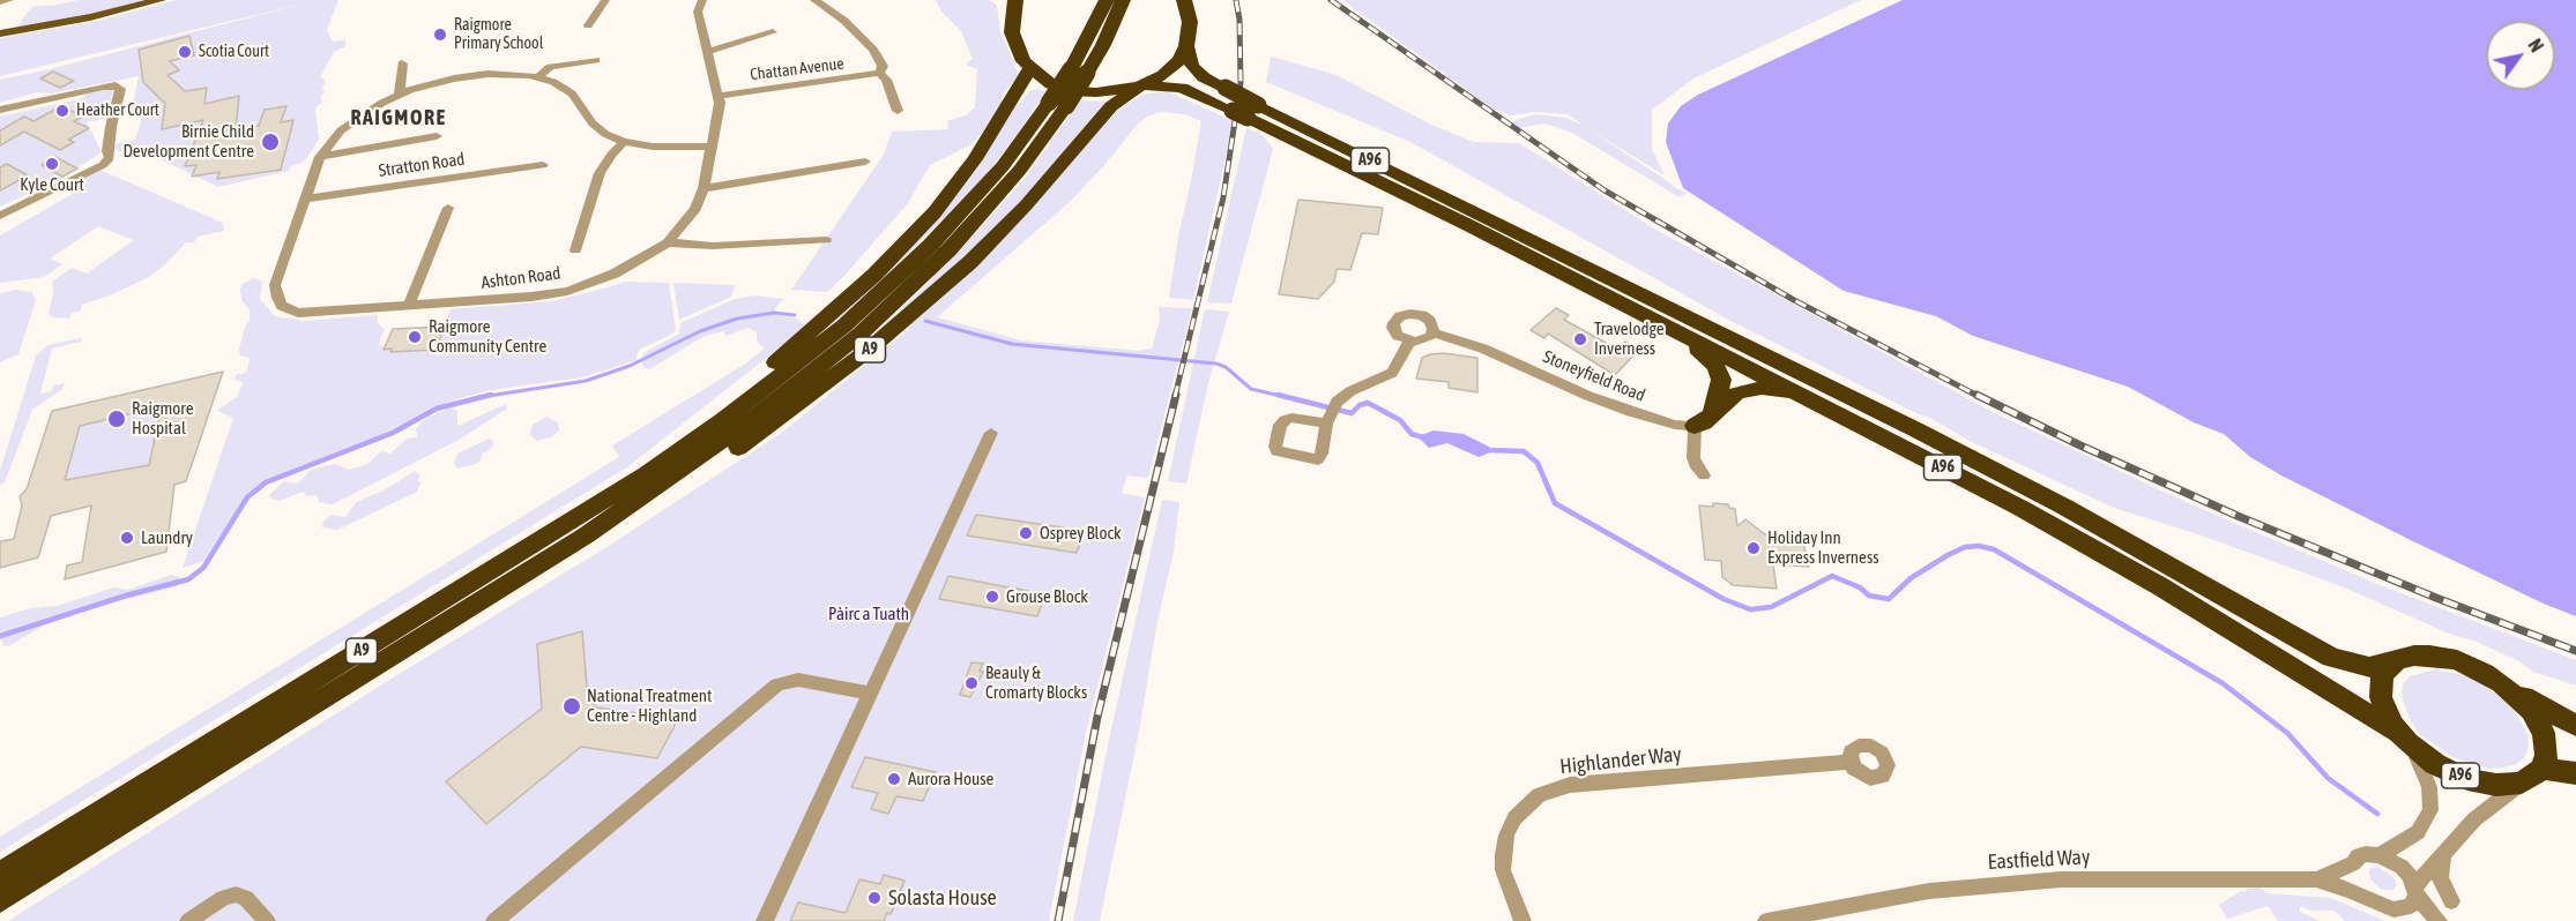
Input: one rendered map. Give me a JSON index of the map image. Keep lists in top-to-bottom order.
{
  "streets": {
    "highway": ["A96", "A9"],
    "street": [
      "Chattan Avenue",
      "Stratton Road",
      "Ashton Road",
      "Stoneyfield Road",
      "Highlander Way",
      "Eastfield Way"
    ]
  },
  "crossings": [
    ["Chattan Avenue", "Ashton Road"],
    ["A96", "A9"],
    ["Stratton Road", "Ashton Road"]
  ],
  "districts": ["RAIGMORE"],
  "parks": ["Pàirc a Tuath"],
  "places": [
    "Raigmore Primary School",
    "Scotia Court",
    "Heather Court",
    "Birnie Child Development Centre",
    "Kyle Court",
    "Raigmore Community Centre",
    "Travelodge Inverness",
    "Raigmore Hospital",
    "Osprey Block",
    "Laundry",
    "Holiday Inn Express Inverness",
    "Grouse Block",
    "Beauly & Cromarty Blocks",
    "National Treatment Centre - Highland",
    "Aurora House",
    "Solasta House"
  ],
  "north": "top right"
}
